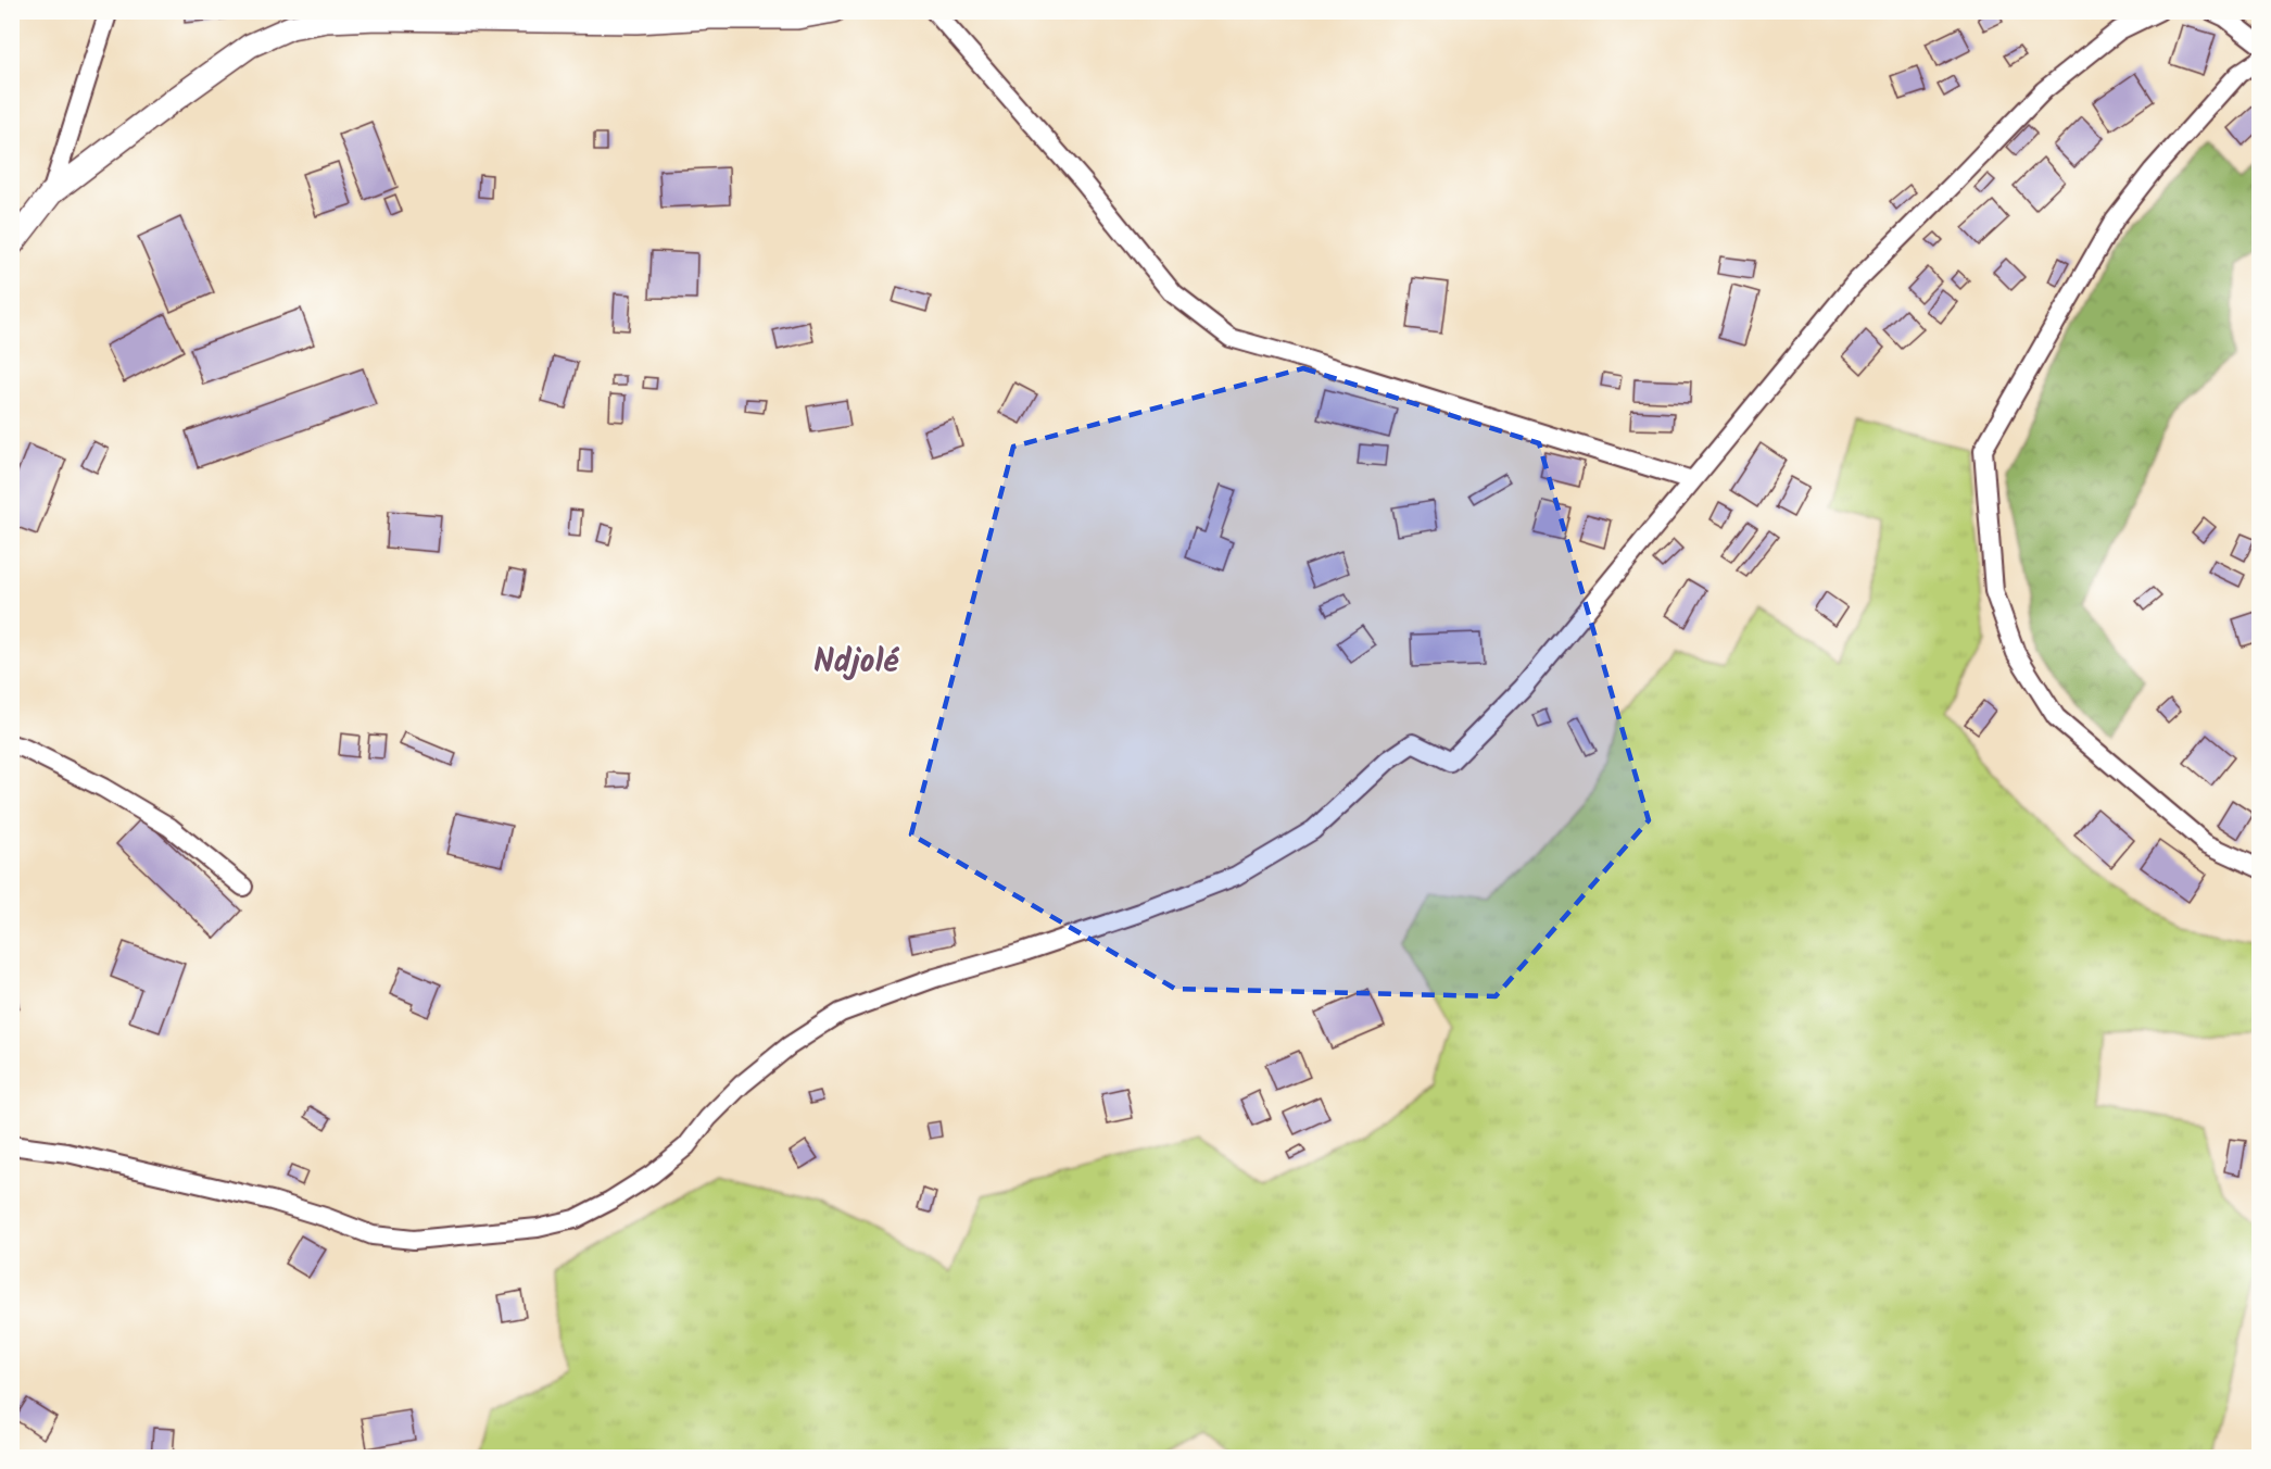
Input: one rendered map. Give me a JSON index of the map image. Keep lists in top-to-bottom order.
{
  "districts": ["Ndjolé"]
}
